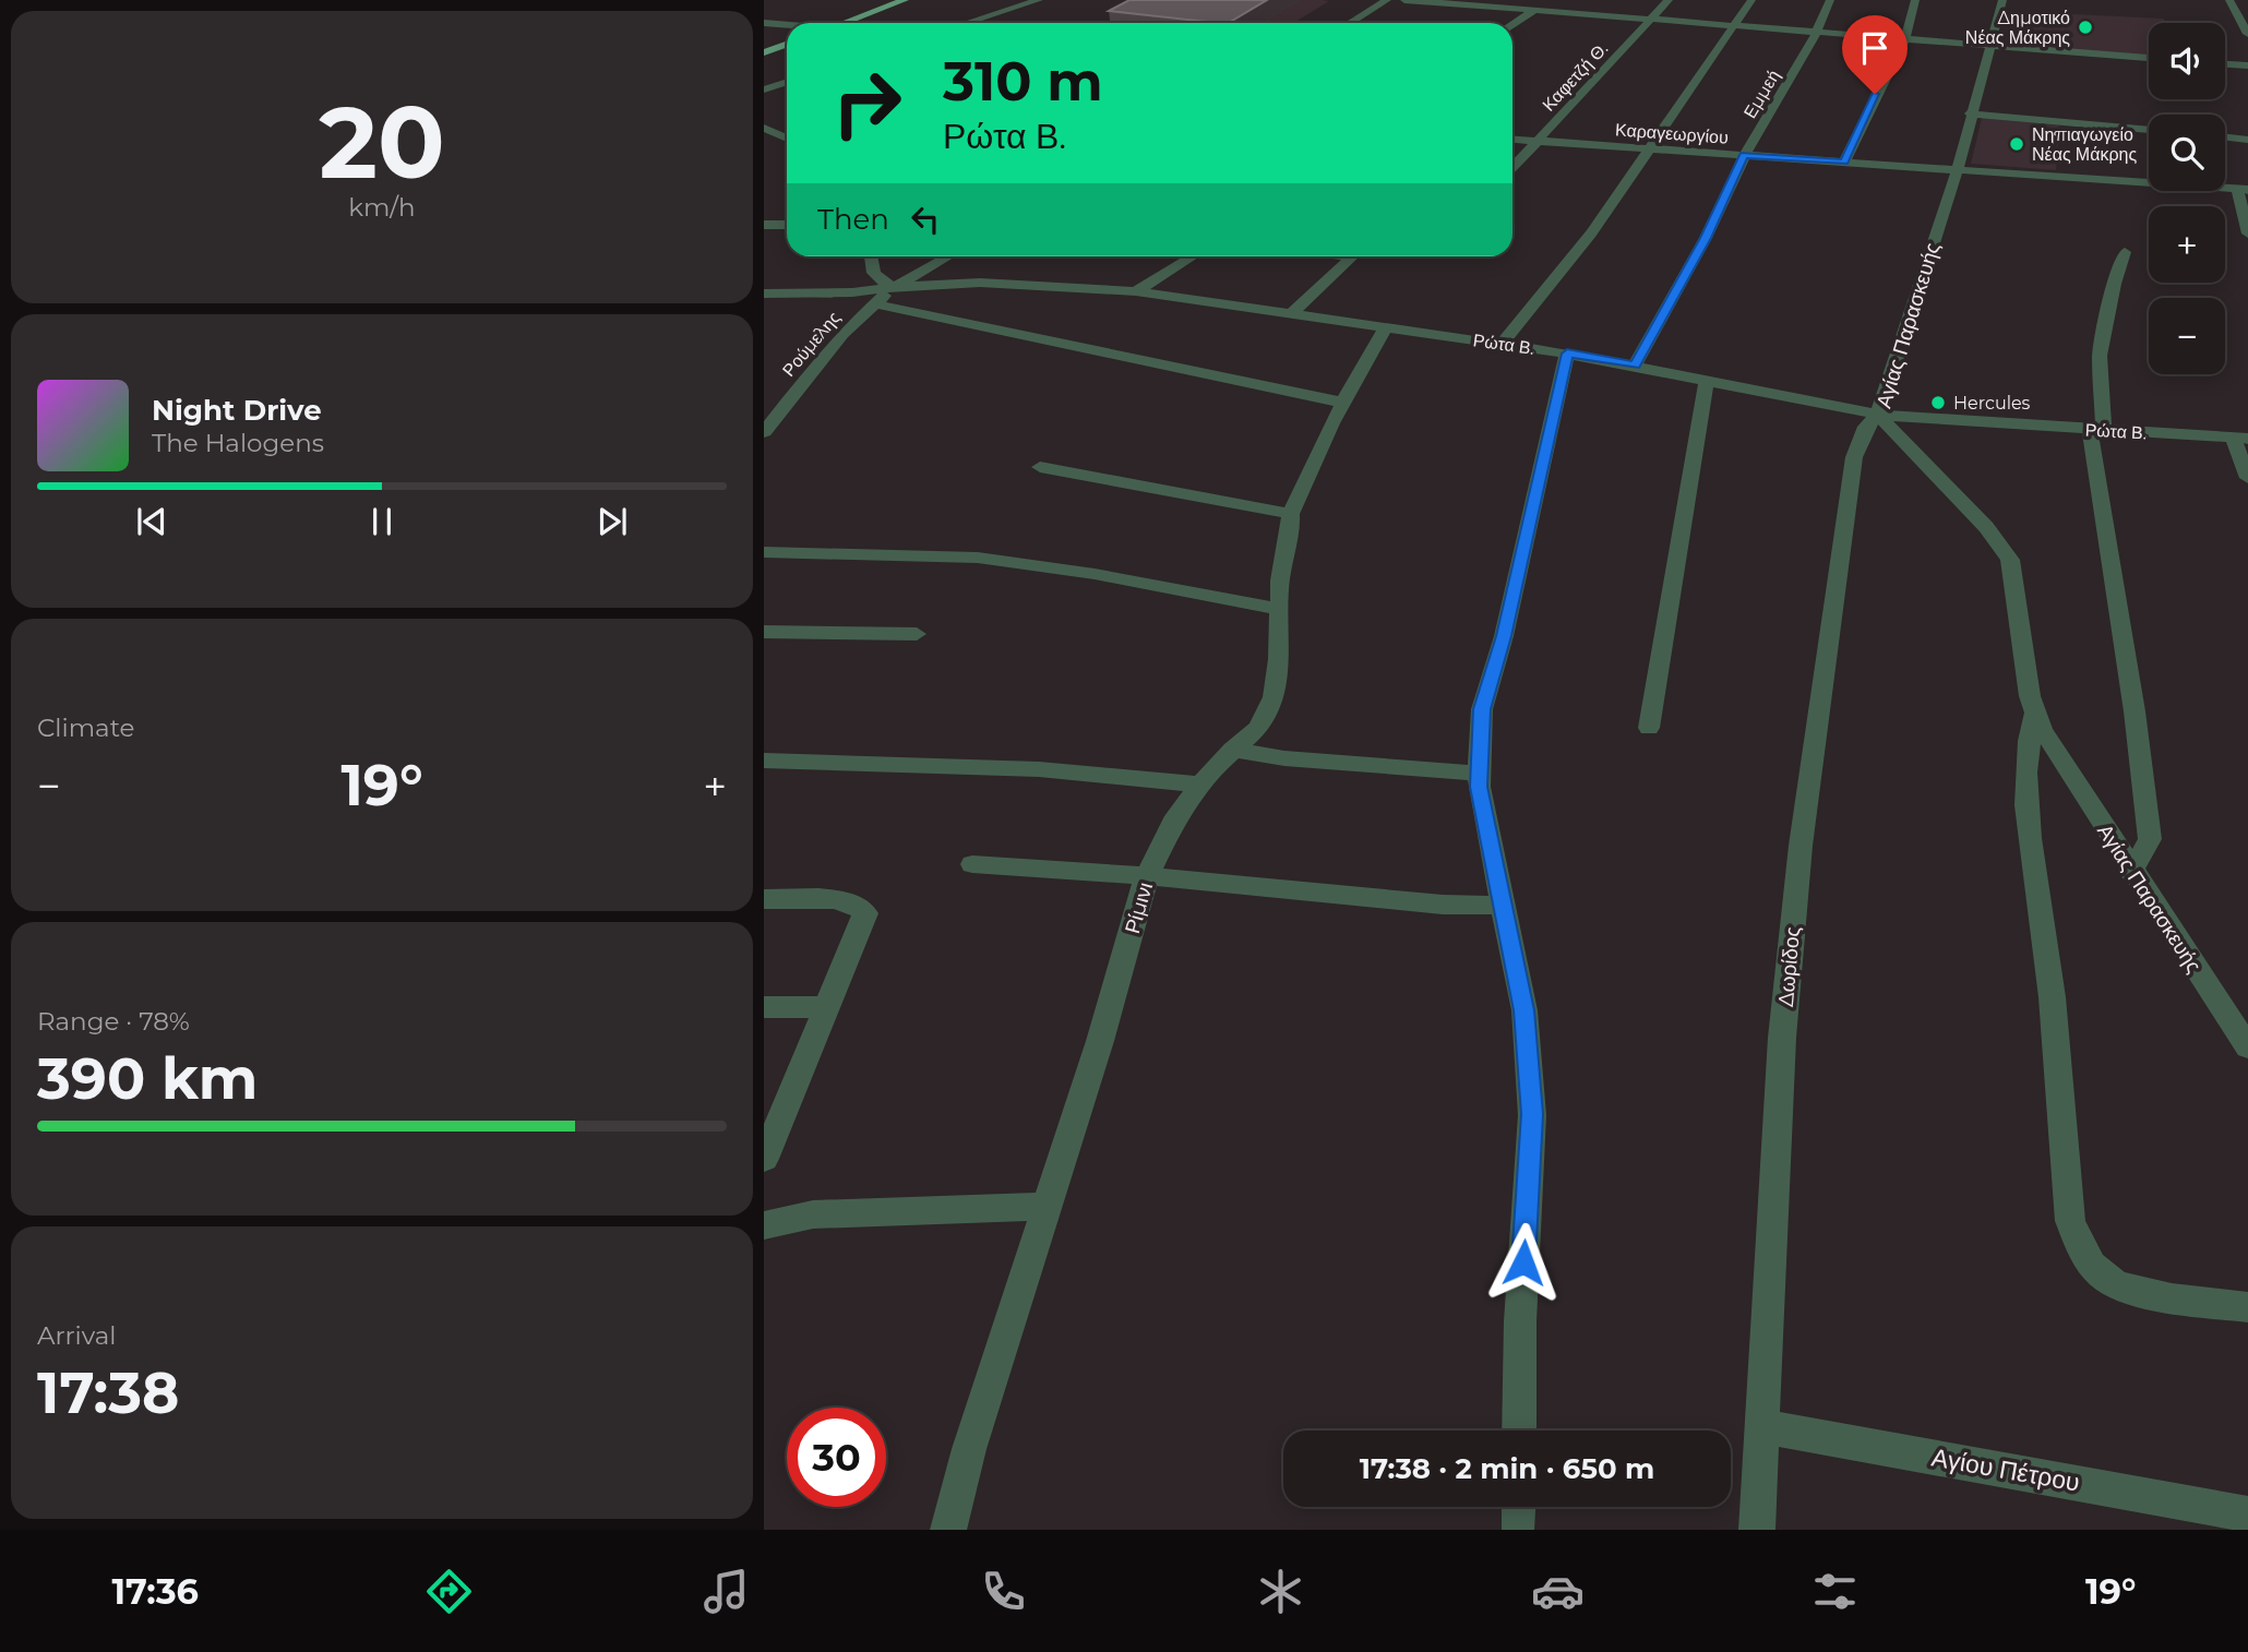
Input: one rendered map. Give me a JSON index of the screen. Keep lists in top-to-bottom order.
{
  "streets": {
    "street": [
      "Καφετζή Θ.",
      "Εμμεή",
      "Καραγεωργίου",
      "Αγίας Παρασκευής",
      "Ρούμελης",
      "Ρώτα Β.",
      "Ρίμινι",
      "Δωρίδος",
      "Αγίου Πέτρου"
    ]
  },
  "crossings": [
    ["Καφετζή Θ.", "Καραγεωργίου"],
    ["Εμμεή", "Καραγεωργίου"],
    ["Εμμεή", "Ρώτα Β."],
    ["Καραγεωργίου", "Αγίας Παρασκευής"],
    ["Αγίας Παρασκευής", "Ρώτα Β."],
    ["Αγίας Παρασκευής", "Δωρίδος"],
    ["Ρούμελης", "Ρώτα Β."],
    ["Ρώτα Β.", "Ρίμινι"],
    ["Ρώτα Β.", "Δωρίδος"],
    ["Δωρίδος", "Αγίου Πέτρου"]
  ],
  "places": ["Δημοτικό Νέας Μάκρης", "Νηπιαγωγείο Νέας Μάκρης", "Hercules"],
  "page": {
    "tile": [
      ["20", "km/h"],
      "Climate",
      ["Range · 78%", "390 km"],
      ["Arrival", "17:38"]
    ],
    "map_buttons": ["+", "−"],
    "turn": ["310 m", "Ρώτα Β."],
    "then": "Then",
    "song": ["Night Drive", "The Halogens"],
    "heat": ["−", "19°", "+"],
    "limit": "30",
    "trip": "17:38 · 2 min · 650 m",
    "tabs": ["17:36", "19°"]
  }
}
